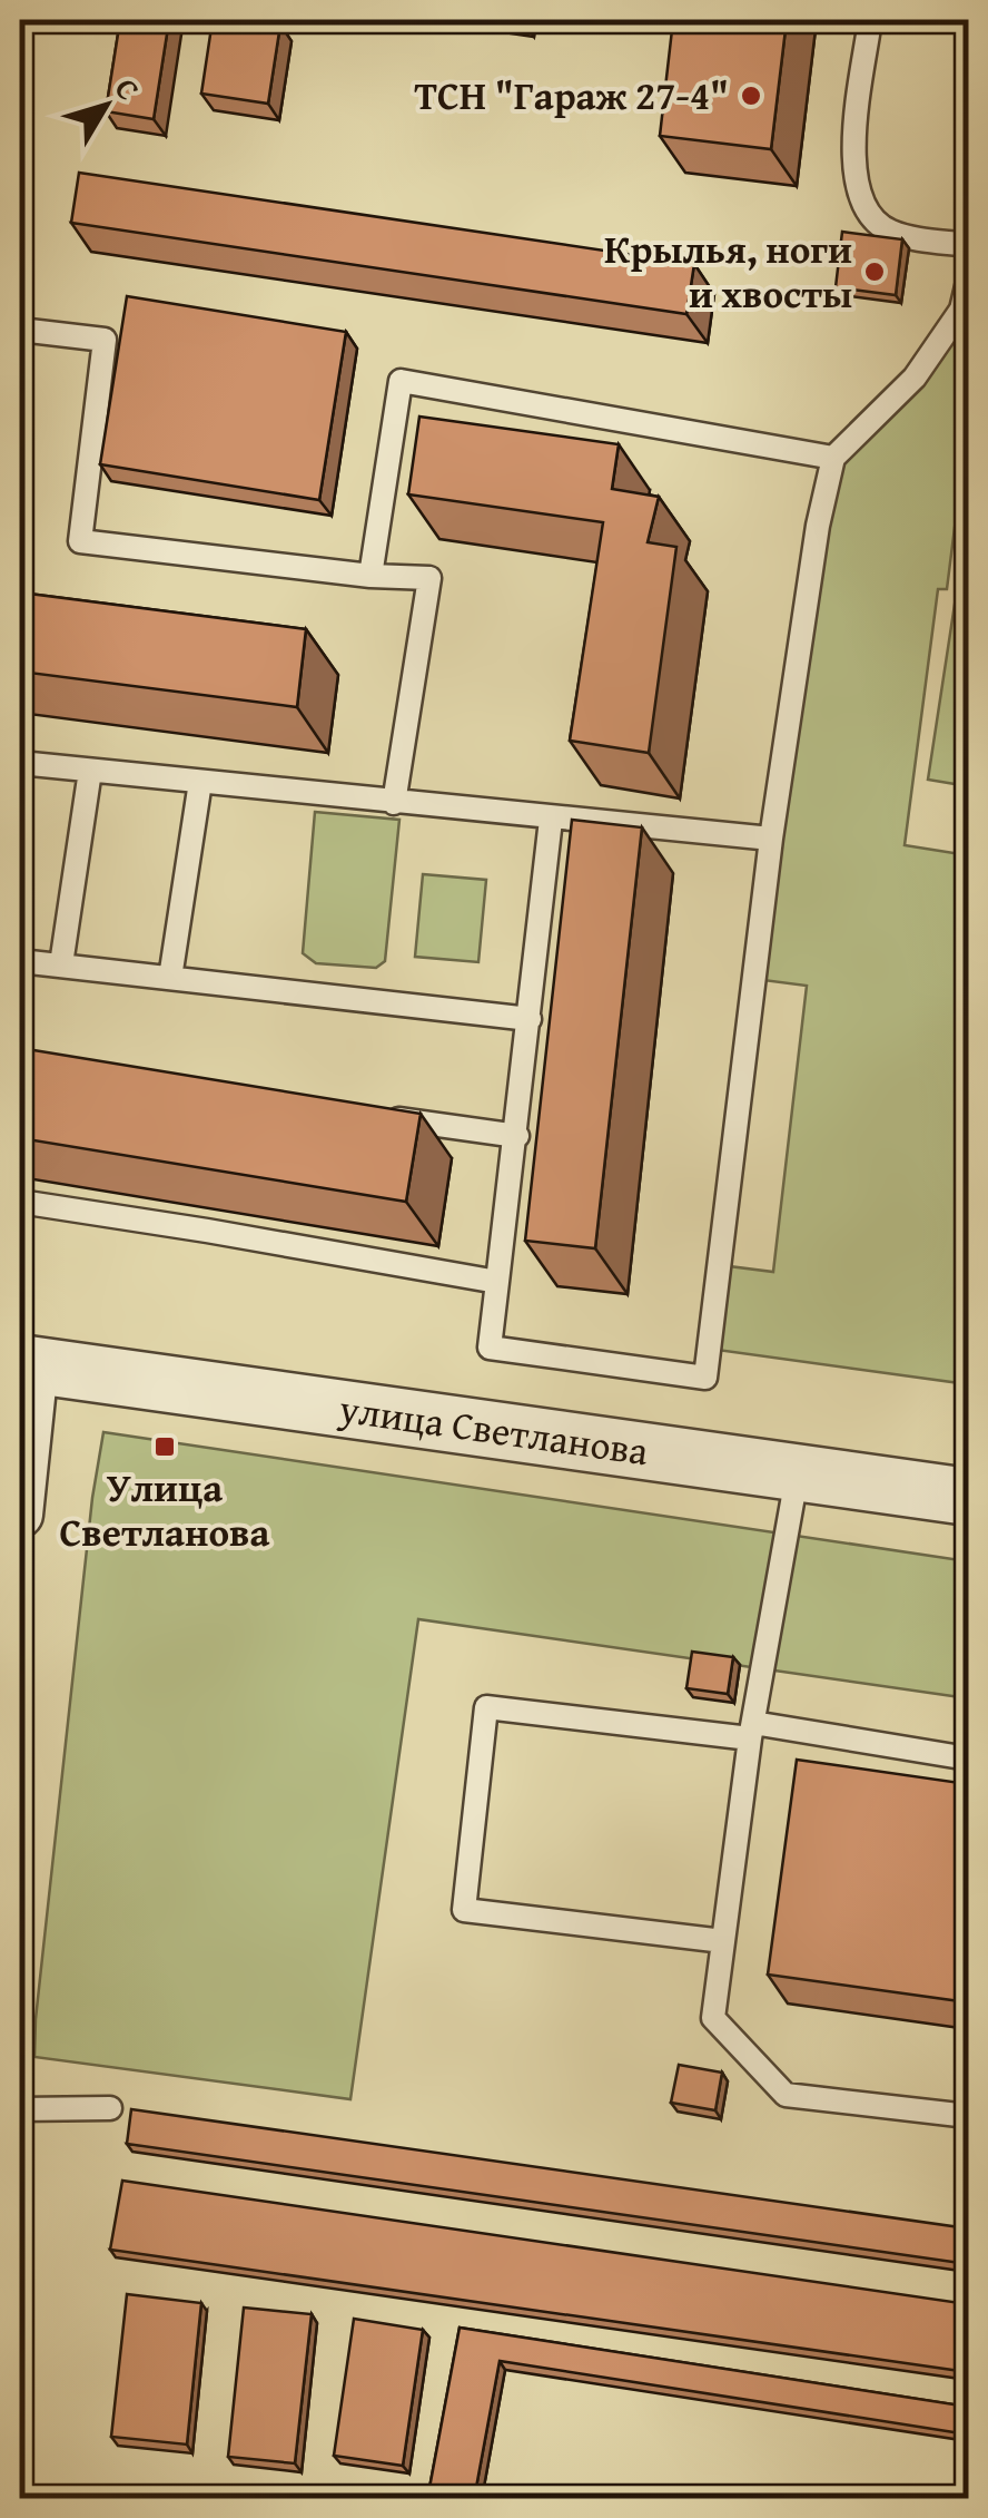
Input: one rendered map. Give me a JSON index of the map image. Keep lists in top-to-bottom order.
{
  "streets": {
    "street": ["улица Светланова"]
  },
  "places": {
    "other": ["ТСН \"Гараж 27-4\"", "Крылья, ноги и хвосты"],
    "transit": ["Улица Светланова"]
  },
  "north": "top right"
}
